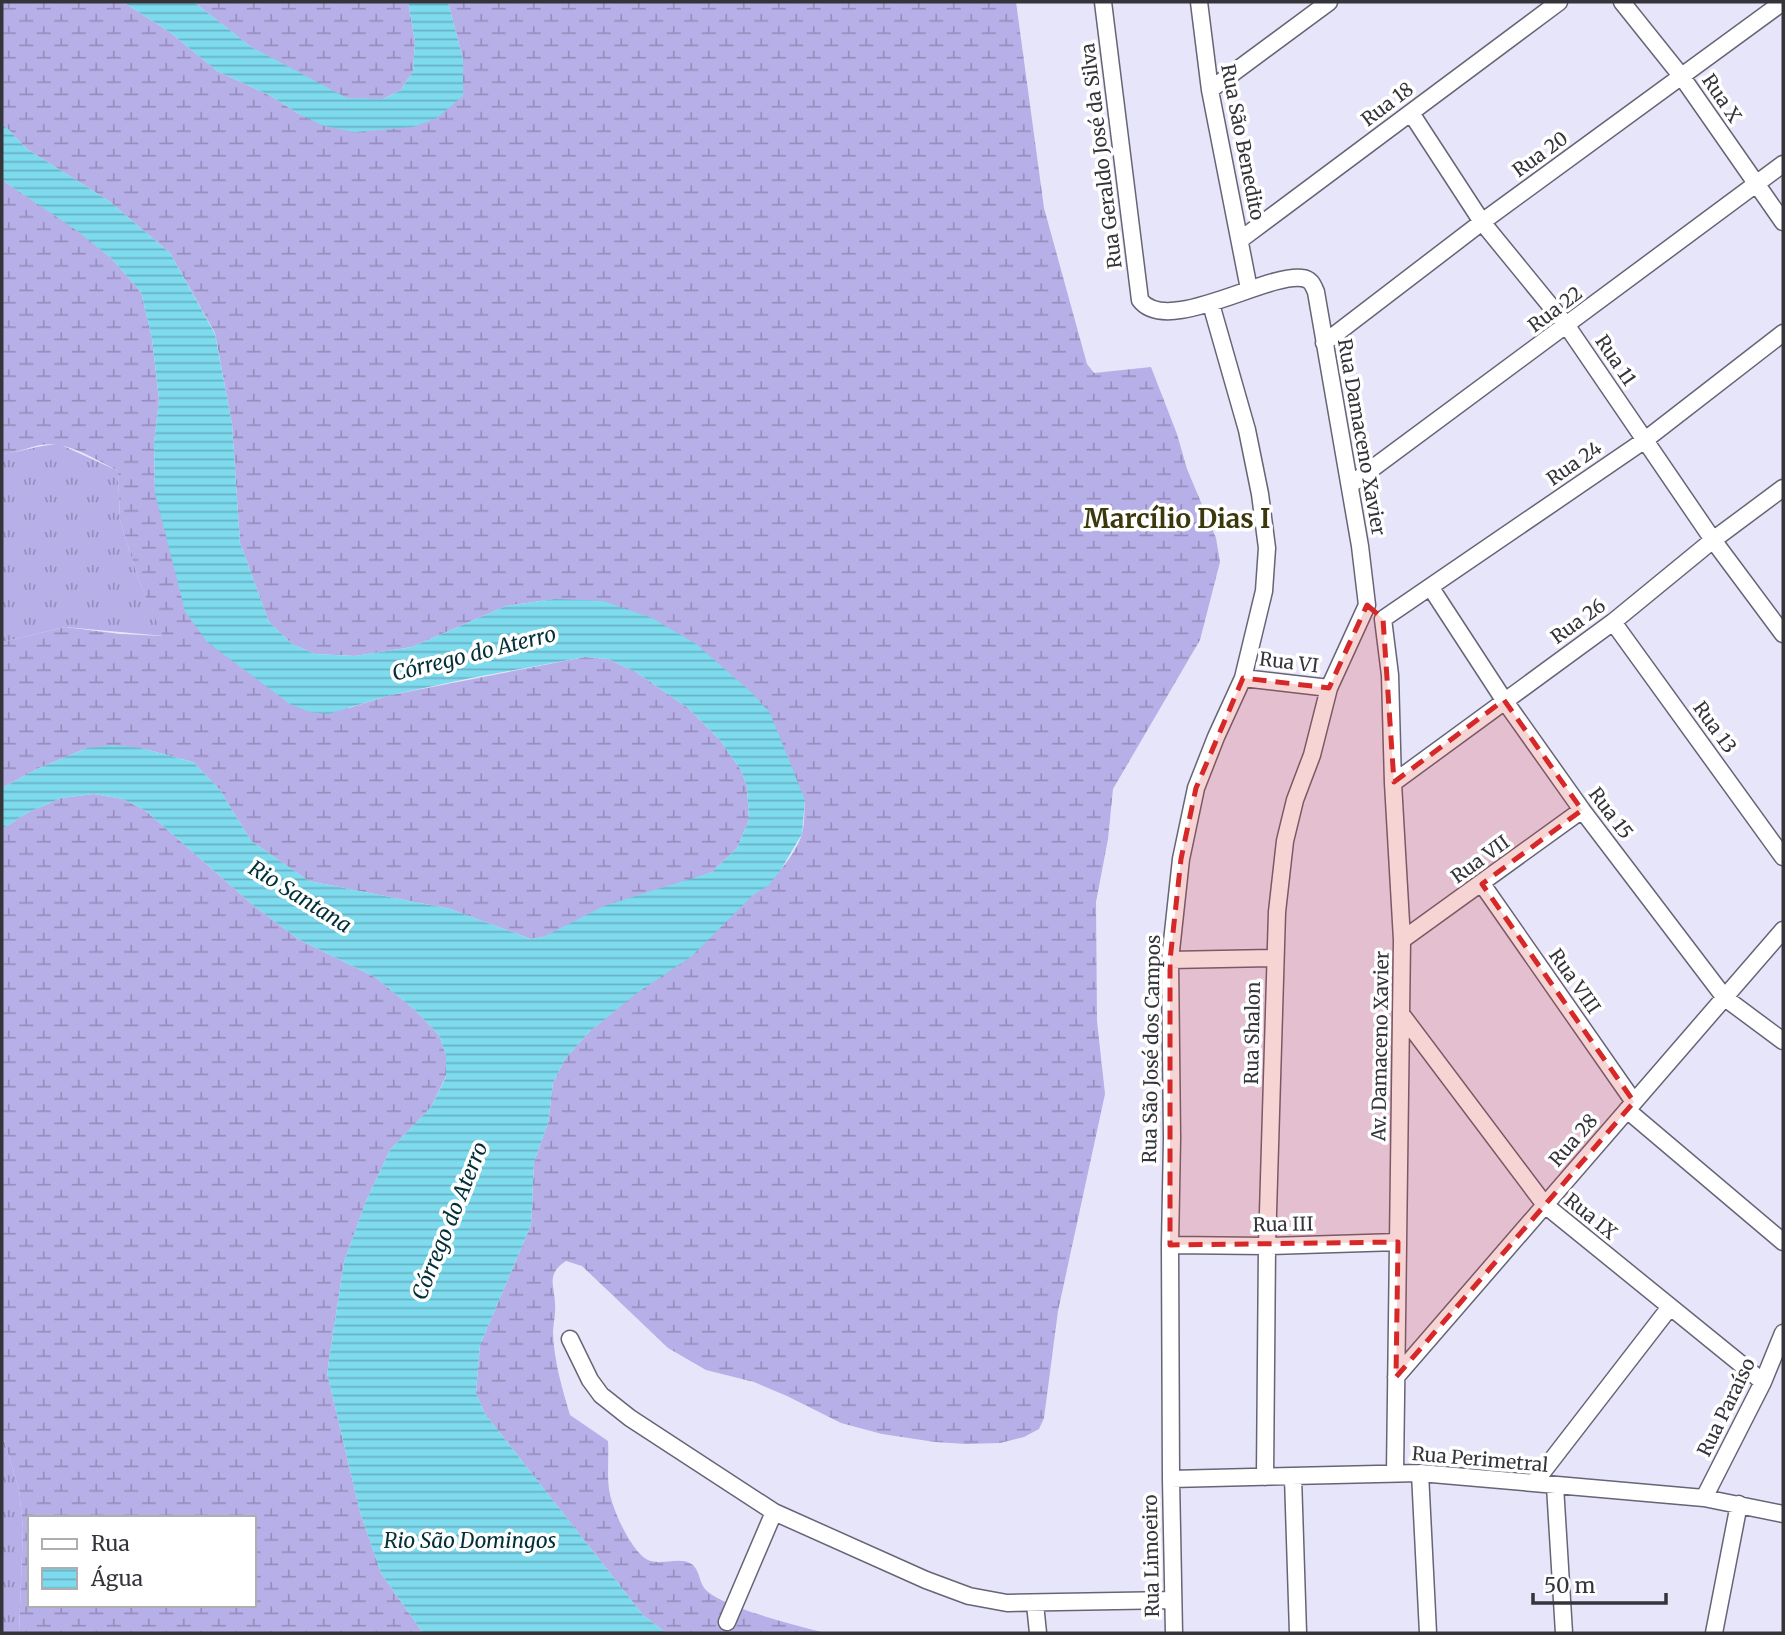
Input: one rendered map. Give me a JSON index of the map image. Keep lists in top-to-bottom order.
{
  "streets": {
    "street": [
      "Rua X",
      "Rua 18",
      "Rua São Benedito",
      "Rua 20",
      "Rua Geraldo José da Silva",
      "Rua 22",
      "Rua 11",
      "Rua Damaceno Xavier",
      "Rua 24",
      "Rua 26",
      "Rua VI",
      "Rua 13",
      "Rua 15",
      "Rua VII",
      "Rua VIII",
      "Rua Shalon",
      "Av. Damaceno Xavier",
      "Rua São José dos Campos",
      "Rua 28",
      "Rua IX",
      "Rua III",
      "Rua Paraíso",
      "Rua Perimetral",
      "Rua Limoeiro"
    ]
  },
  "crossings": [
    ["Rua X", "Rua 20"],
    ["Rua X", "Rua 22"],
    ["Rua 18", "Rua São Benedito"],
    ["Rua 18", "Rua 11"],
    ["Rua São Benedito", "Rua Damaceno Xavier"],
    ["Rua 20", "Rua 11"],
    ["Rua 20", "Rua Damaceno Xavier"],
    ["Rua Geraldo José da Silva", "Rua São José dos Campos"],
    ["Rua 22", "Rua 11"],
    ["Rua 22", "Rua Damaceno Xavier"],
    ["Rua 11", "Rua 24"],
    ["Rua 11", "Rua 26"],
    ["Rua Damaceno Xavier", "Rua Shalon"],
    ["Rua 24", "Rua 15"],
    ["Rua 24", "Av. Damaceno Xavier"],
    ["Rua 26", "Rua 13"],
    ["Rua 26", "Rua 15"],
    ["Rua 26", "Av. Damaceno Xavier"],
    ["Rua VI", "Rua Shalon"],
    ["Rua VI", "Rua São José dos Campos"],
    ["Rua 15", "Rua VII"],
    ["Rua 15", "Rua 28"],
    ["Rua VII", "Rua VIII"],
    ["Rua VII", "Av. Damaceno Xavier"],
    ["Rua VIII", "Rua 28"],
    ["Rua Shalon", "Rua III"],
    ["Rua Shalon", "Rua Perimetral"],
    ["Av. Damaceno Xavier", "Rua 28"],
    ["Av. Damaceno Xavier", "Rua IX"],
    ["Av. Damaceno Xavier", "Rua III"],
    ["Av. Damaceno Xavier", "Rua Perimetral"],
    ["Rua São José dos Campos", "Rua III"],
    ["Rua São José dos Campos", "Rua Perimetral"],
    ["Rua São José dos Campos", "Rua Limoeiro"],
    ["Rua 28", "Rua IX"],
    ["Rua IX", "Rua Paraíso"],
    ["Rua Paraíso", "Rua Perimetral"],
    ["Rua Perimetral", "Rua Limoeiro"]
  ],
  "districts": ["Marcílio Dias I"],
  "water": ["Córrego do Aterro", "Rio Santana", "Rio São Domingos"],
  "legend": ["Rua", "Água"],
  "scale_bar": "50 m"
}
